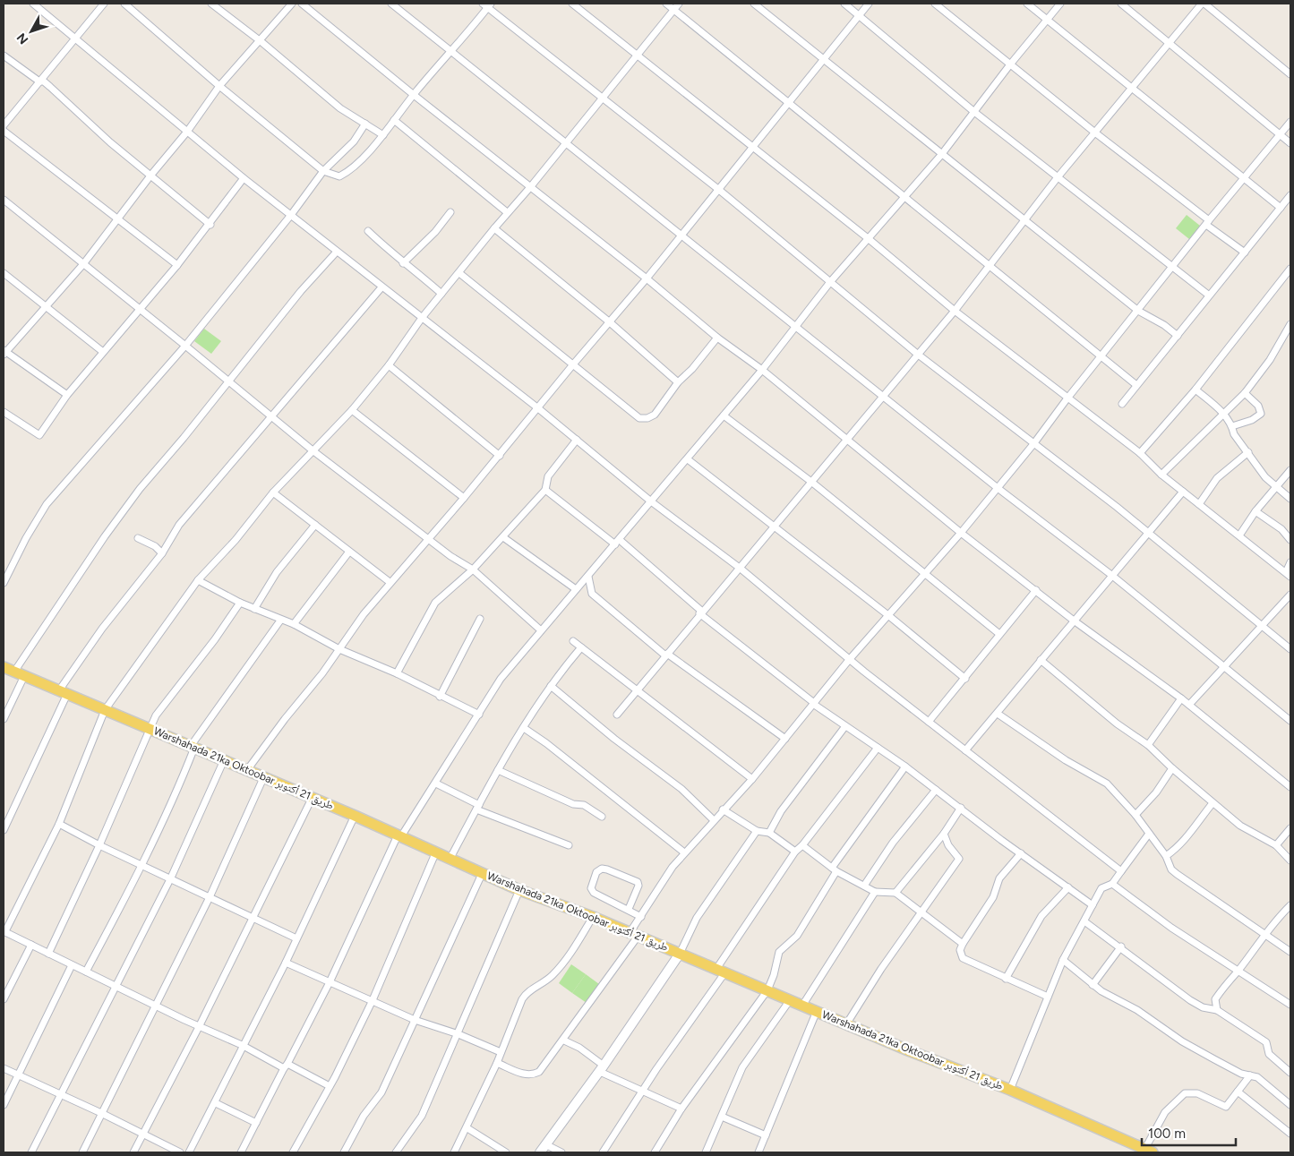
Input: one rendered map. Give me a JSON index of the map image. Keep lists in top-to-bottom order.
{
  "streets": {
    "main road": ["Warshahada 21ka Oktoobar طريق 21 أكتوبر"]
  },
  "scale_bar": "100 m",
  "north": "bottom left"
}
